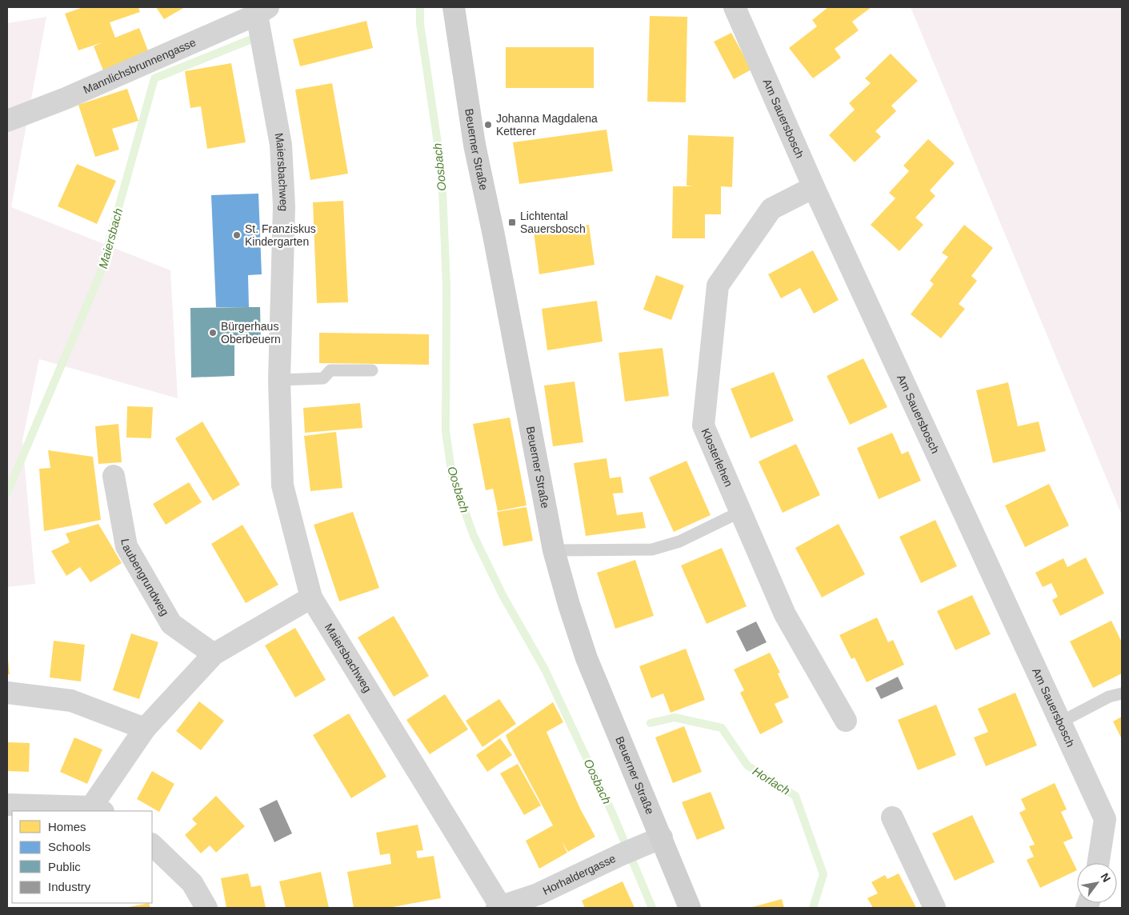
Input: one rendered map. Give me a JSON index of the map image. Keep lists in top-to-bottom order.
{
  "streets": {
    "main road": ["Beuerner Straße"],
    "street": [
      "Mannlichsbrunnengasse",
      "Am Sauersbosch",
      "Maiersbachweg",
      "Klosterlehen",
      "Laubengrundweg",
      "Horhaldergasse"
    ]
  },
  "crossings": [
    ["Mannlichsbrunnengasse", "Maiersbachweg"],
    ["Am Sauersbosch", "Klosterlehen"],
    ["Beuerner Straße", "Horhaldergasse"],
    ["Maiersbachweg", "Horhaldergasse"]
  ],
  "water": ["Oosbach", "Maiersbach", "Horlach"],
  "places": {
    "other": ["Johanna Magdalena Ketterer", "St. Franziskus Kindergarten", "Bürgerhaus Oberbeuern"],
    "transit": ["Lichtental Sauersbosch"]
  },
  "legend": [
    "Homes",
    "Schools",
    "Public",
    "Industry"
  ],
  "north": "top right"
}
